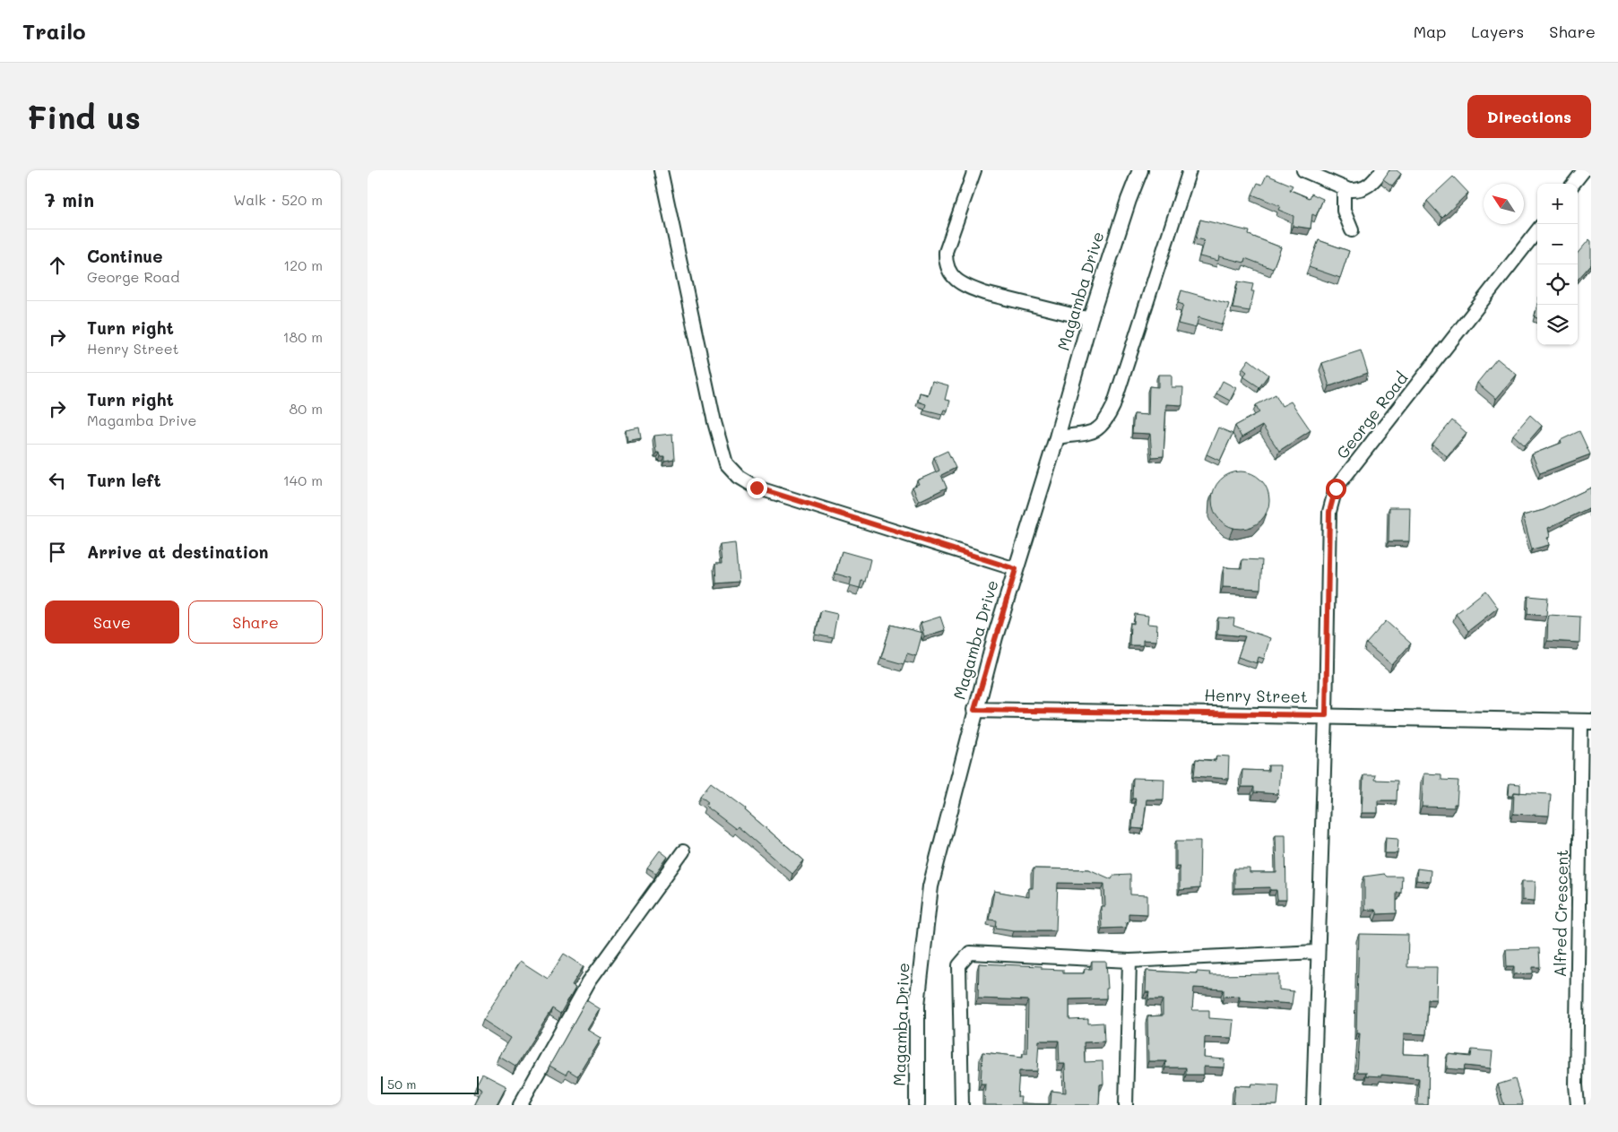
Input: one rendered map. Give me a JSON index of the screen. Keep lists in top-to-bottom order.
{
  "streets": {
    "street": [
      "Magamba Drive",
      "George Road",
      "Henry Street",
      "Alfred Crescent"
    ]
  },
  "crossings": [
    ["Magamba Drive", "Henry Street"],
    ["George Road", "Henry Street"],
    ["Henry Street", "Alfred Crescent"]
  ],
  "scale_bar": "50 m",
  "north": "top left",
  "page": {
    "header": "Trailo",
    "nav": ["Map", "Layers", "Share"],
    "buttons": [
      "Directions",
      ["Save", "Share"]
    ],
    "title": "Find us",
    "heading": ["7 min", "Walk · 520 m"],
    "map_buttons": ["+", "−"],
    "list": [
      ["Continue", "George Road", "120 m"],
      ["Turn right", "Henry Street", "180 m"],
      ["Turn right", "Magamba Drive", "80 m"],
      ["Turn left", "140 m"],
      "Arrive at destination"
    ],
    "scale": "50 m"
  }
}
